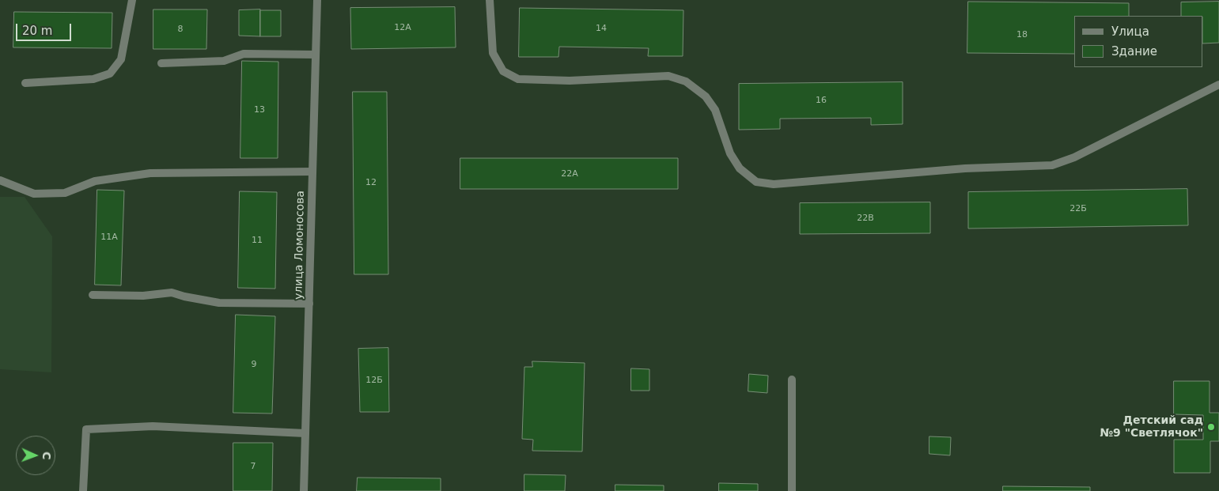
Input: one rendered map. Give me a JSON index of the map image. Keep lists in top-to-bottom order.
{
  "streets": {
    "street": ["улица Ломоносова"]
  },
  "places": ["Детский сад №9 \"Светлячок\""],
  "house_numbers": [
    "12А",
    "14",
    "8",
    "18",
    "16",
    "13",
    "22А",
    "12",
    "22Б",
    "22В",
    "11А",
    "11",
    "9",
    "12Б",
    "7"
  ],
  "legend": ["Улица", "Здание"],
  "scale_bar": "20 m",
  "north": "right"
}
